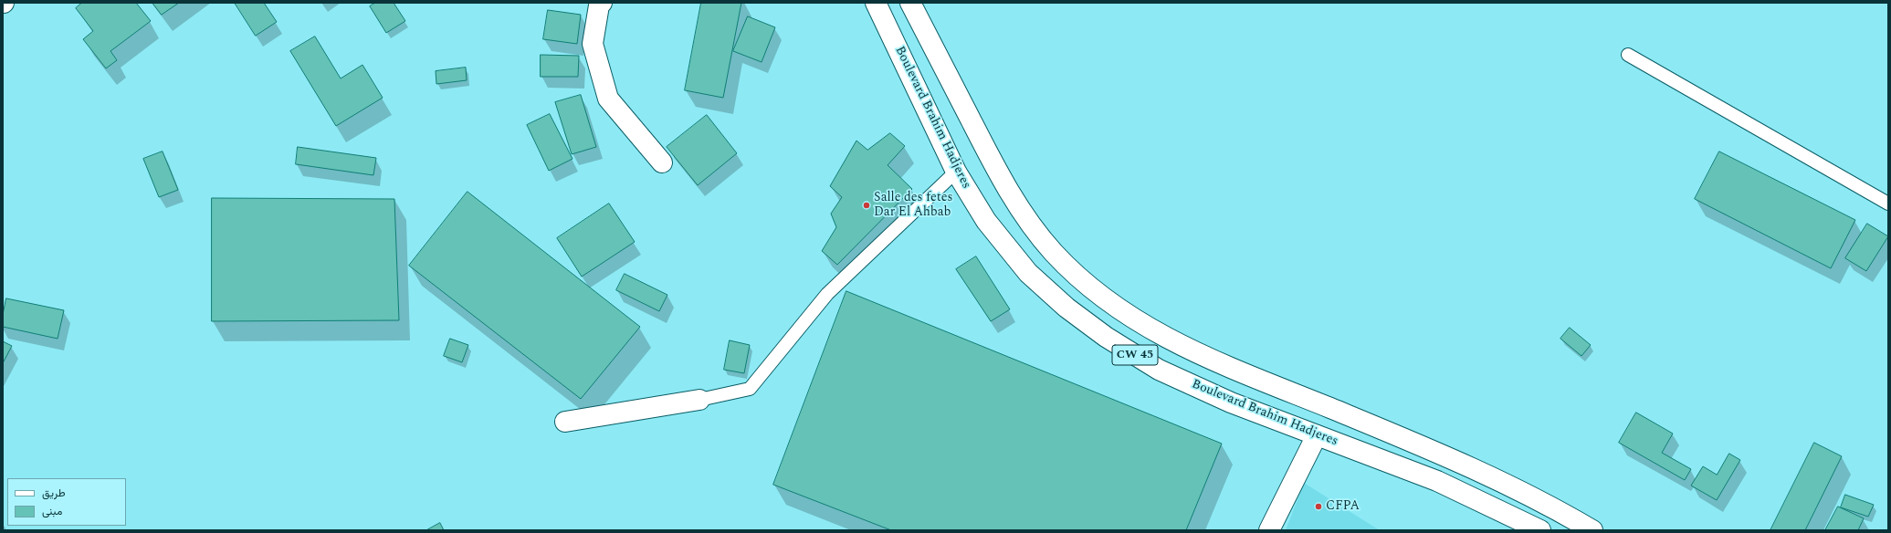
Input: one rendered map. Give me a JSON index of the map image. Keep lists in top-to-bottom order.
{
  "streets": {
    "main road": ["Boulevard Brahim Hadjeres", "CW 45"]
  },
  "places": ["Salle des fetes Dar El Ahbab", "CFPA"],
  "legend": ["طريق", "مبنى"]
}
